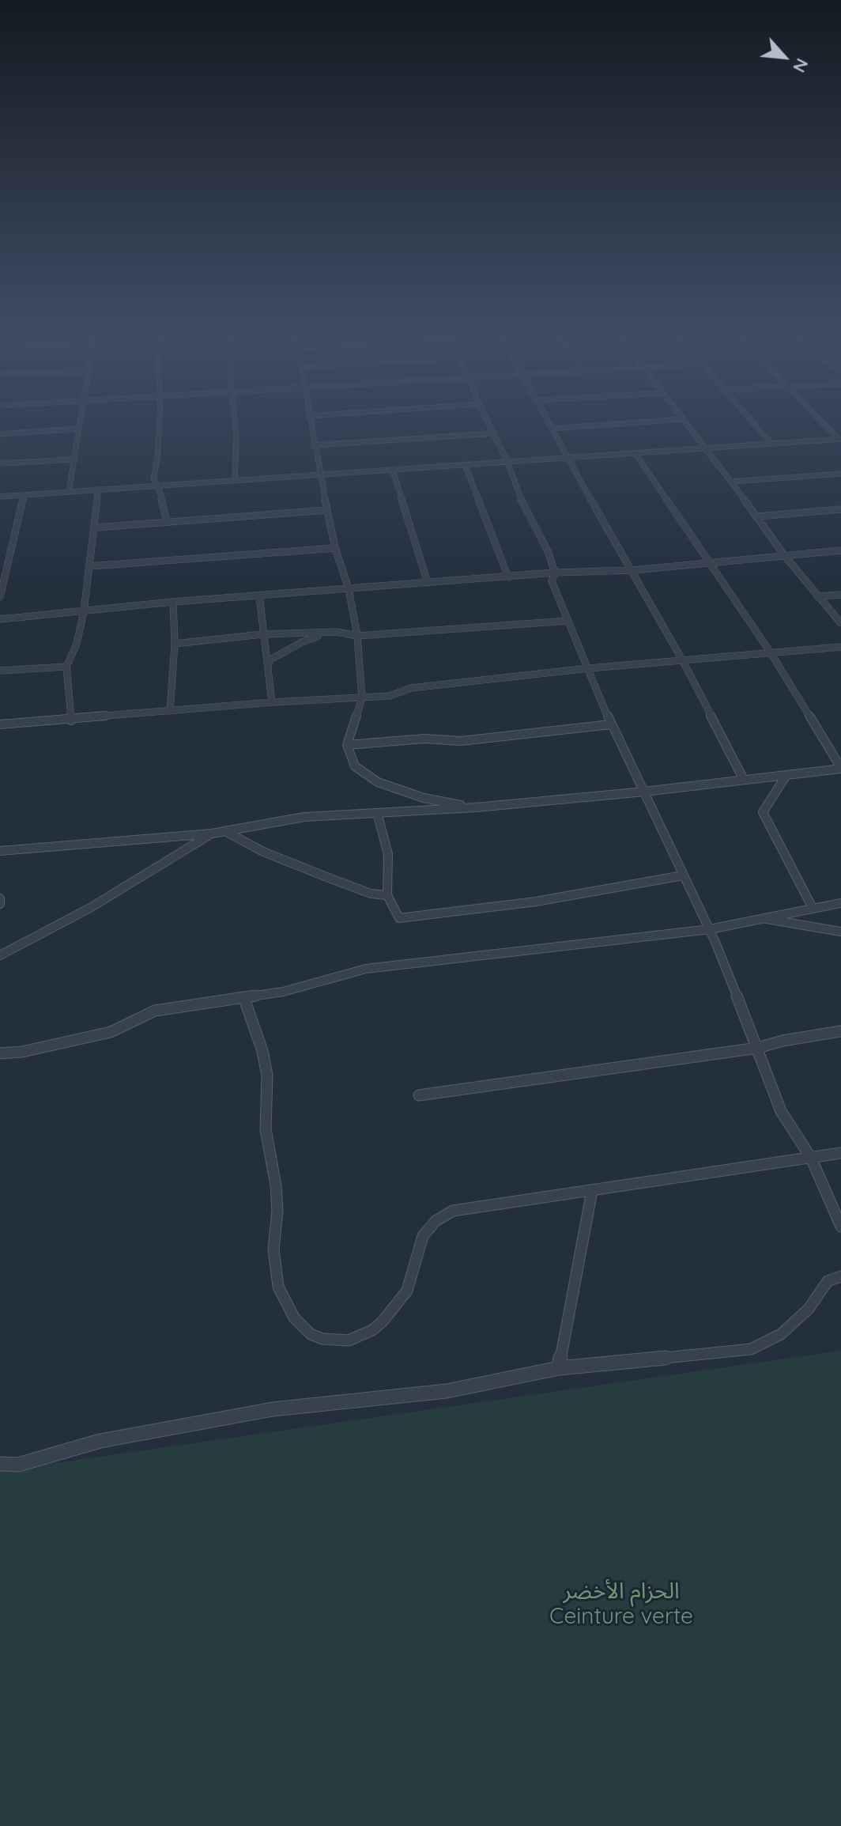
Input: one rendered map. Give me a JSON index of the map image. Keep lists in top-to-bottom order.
{
  "parks": ["الحزام الأخضر Ceinture verte"],
  "north": "bottom right"
}
